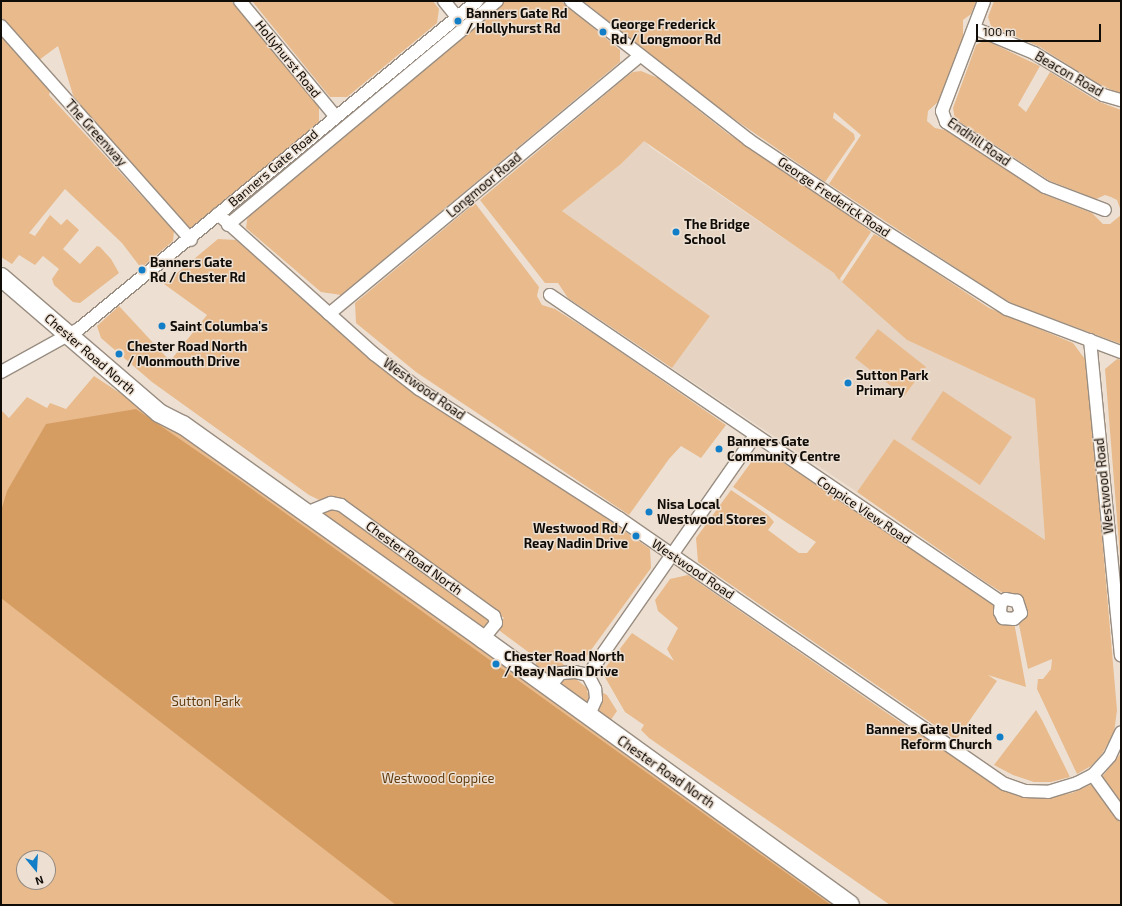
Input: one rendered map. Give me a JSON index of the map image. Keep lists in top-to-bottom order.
{
  "streets": {
    "highway": ["Chester Road North"],
    "street": [
      "Hollyhurst Road",
      "Beacon Road",
      "The Greenway",
      "Endhill Road",
      "Banners Gate Road",
      "Longmoor Road",
      "George Frederick Road",
      "Westwood Road",
      "Coppice View Road"
    ]
  },
  "crossings": [
    ["Hollyhurst Road", "Banners Gate Road"],
    ["Beacon Road", "Endhill Road"],
    ["The Greenway", "Banners Gate Road"],
    ["Banners Gate Road", "Chester Road North"],
    ["Banners Gate Road", "Westwood Road"],
    ["Longmoor Road", "George Frederick Road"],
    ["Longmoor Road", "Westwood Road"],
    ["George Frederick Road", "Westwood Road"]
  ],
  "parks": ["Sutton Park", "Westwood Coppice"],
  "places": [
    "Banners Gate Rd / Hollyhurst Rd",
    "George Frederick Rd / Longmoor Rd",
    "The Bridge School",
    "Banners Gate Rd / Chester Rd",
    "Saint Columba's",
    "Chester Road North / Monmouth Drive",
    "Sutton Park Primary",
    "Banners Gate Community Centre",
    "Nisa Local Westwood Stores",
    "Westwood Rd / Reay Nadin Drive",
    "Chester Road North / Reay Nadin Drive",
    "Banners Gate United Reform Church"
  ],
  "scale_bar": "100 m",
  "north": "bottom"
}
